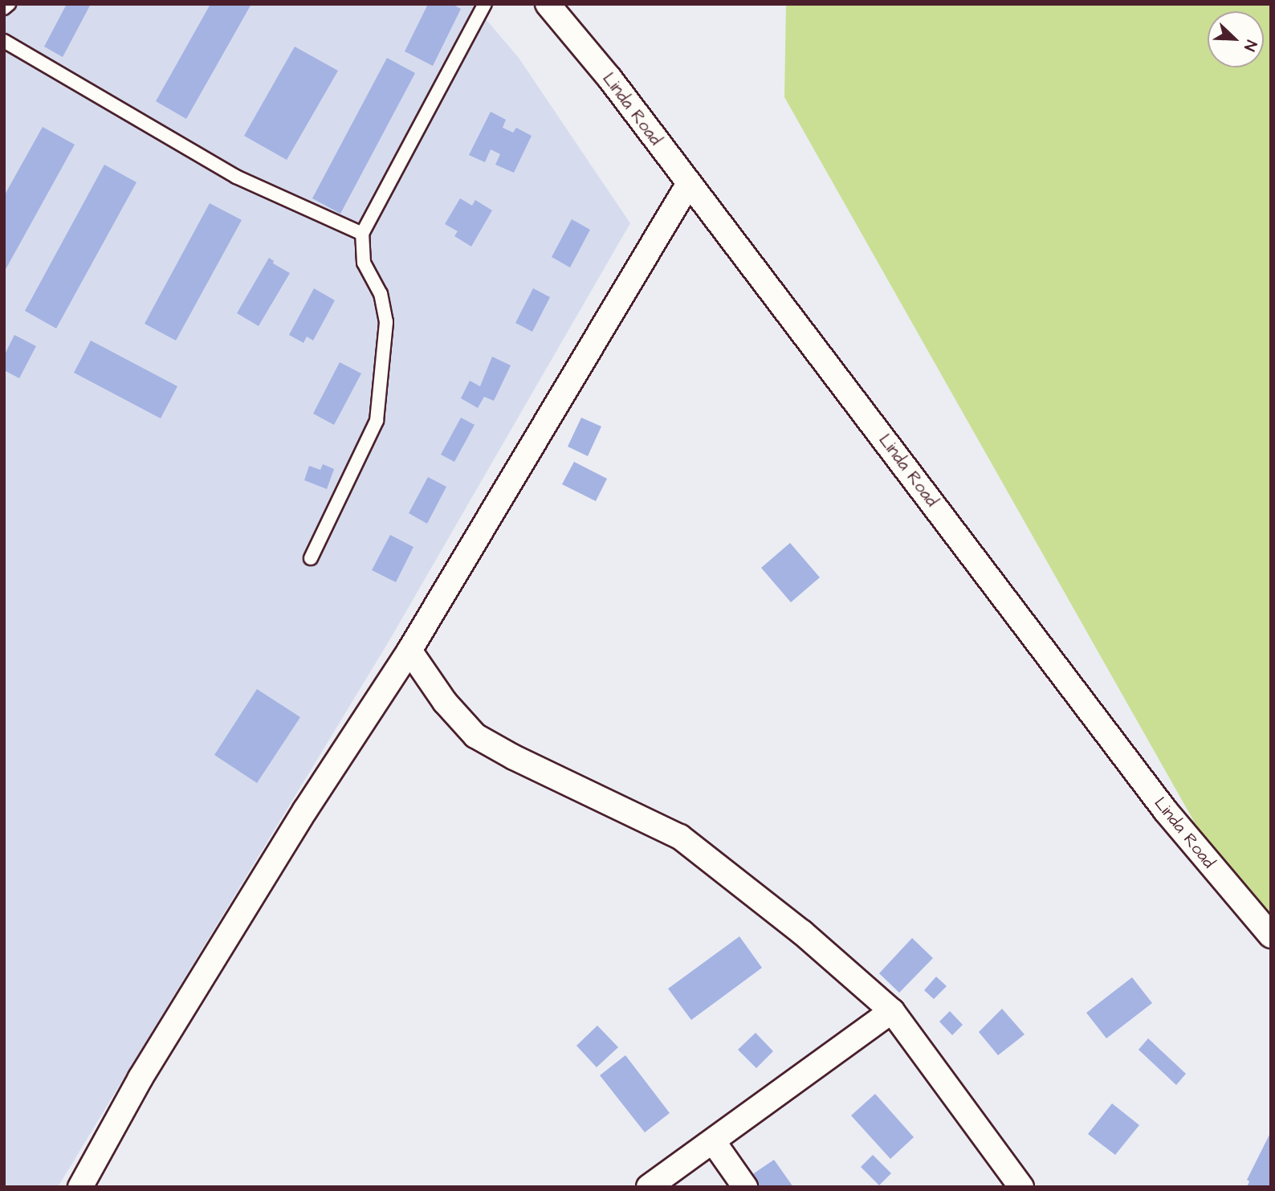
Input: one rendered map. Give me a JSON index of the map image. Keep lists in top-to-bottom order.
{
  "streets": {
    "street": ["Linda Road"]
  },
  "north": "bottom right"
}
